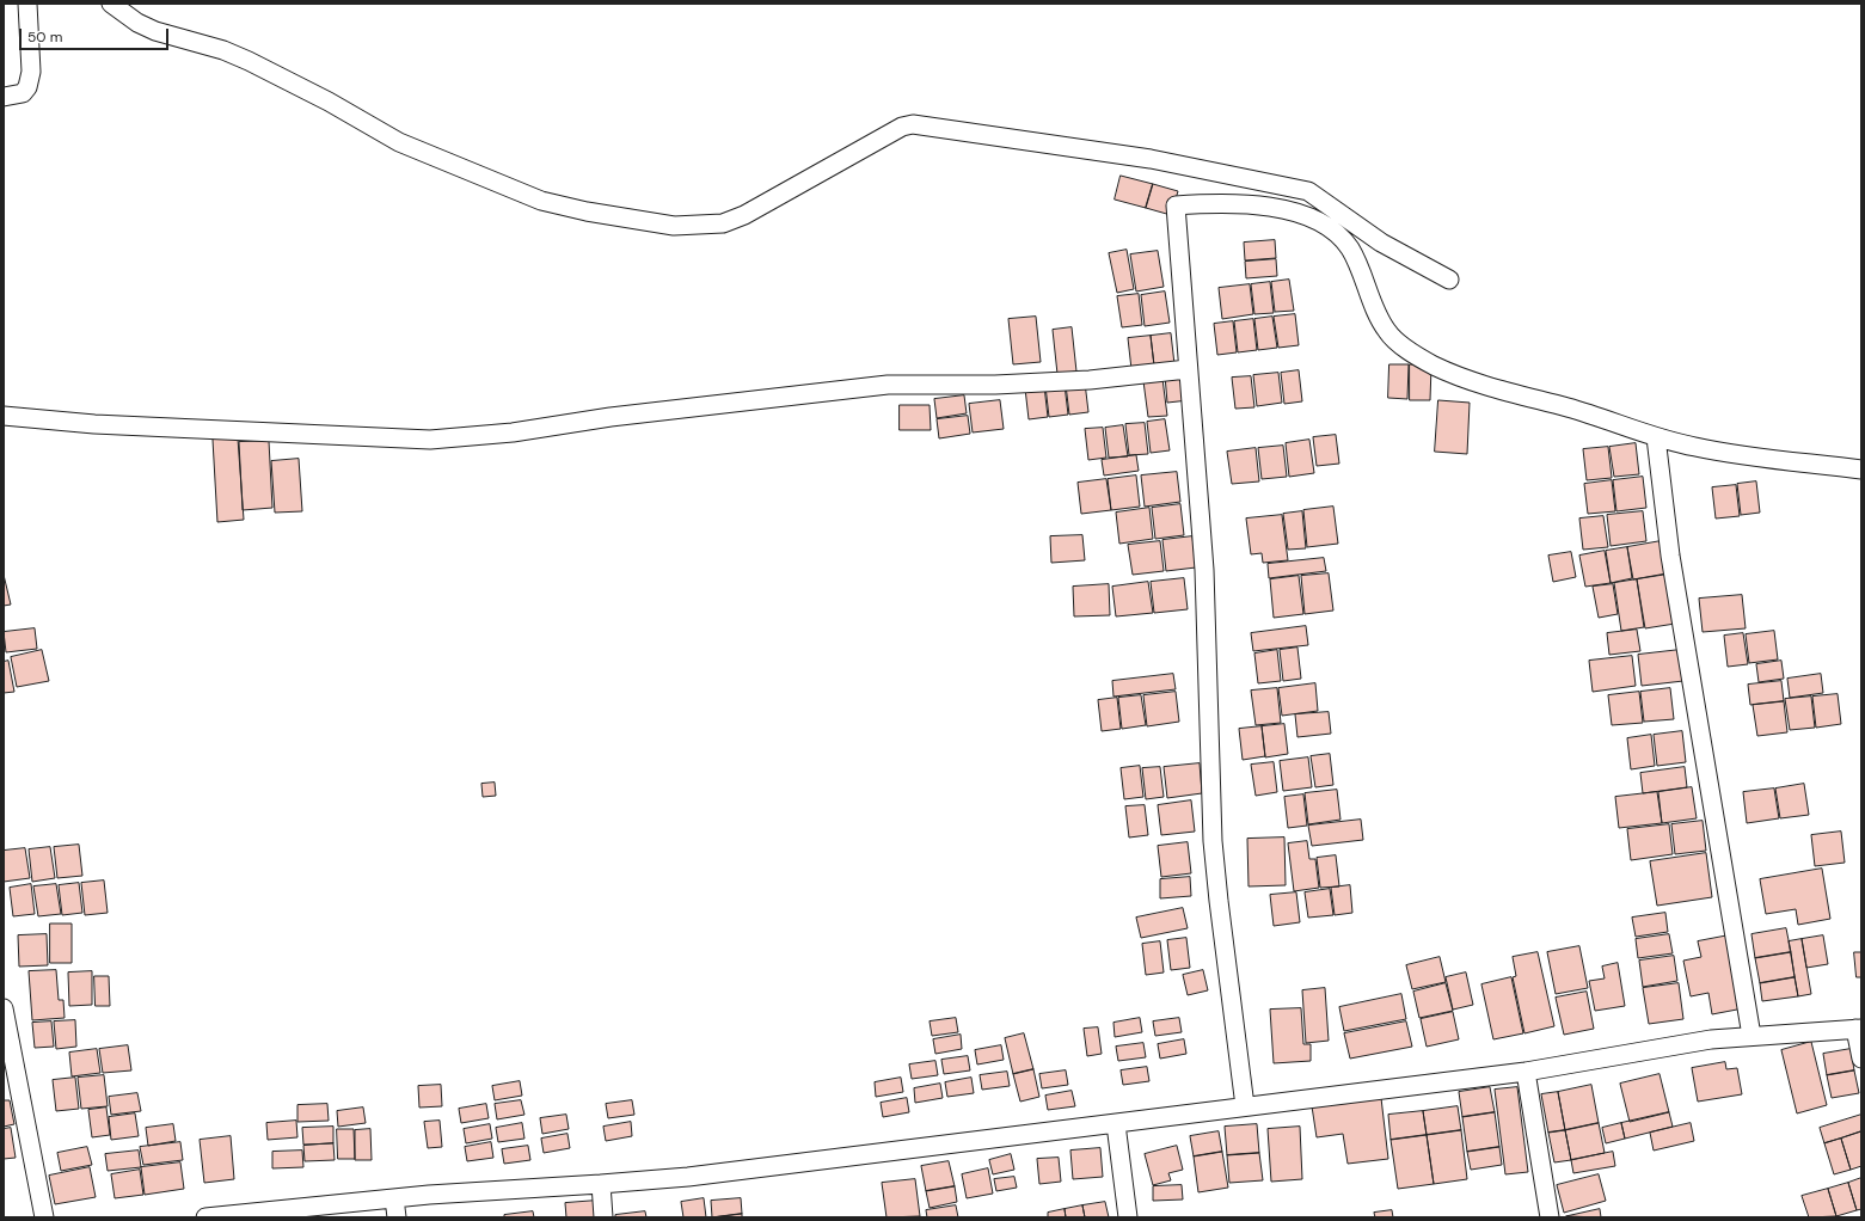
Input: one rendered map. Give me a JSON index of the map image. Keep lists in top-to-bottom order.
{
  "scale_bar": "50 m"
}
